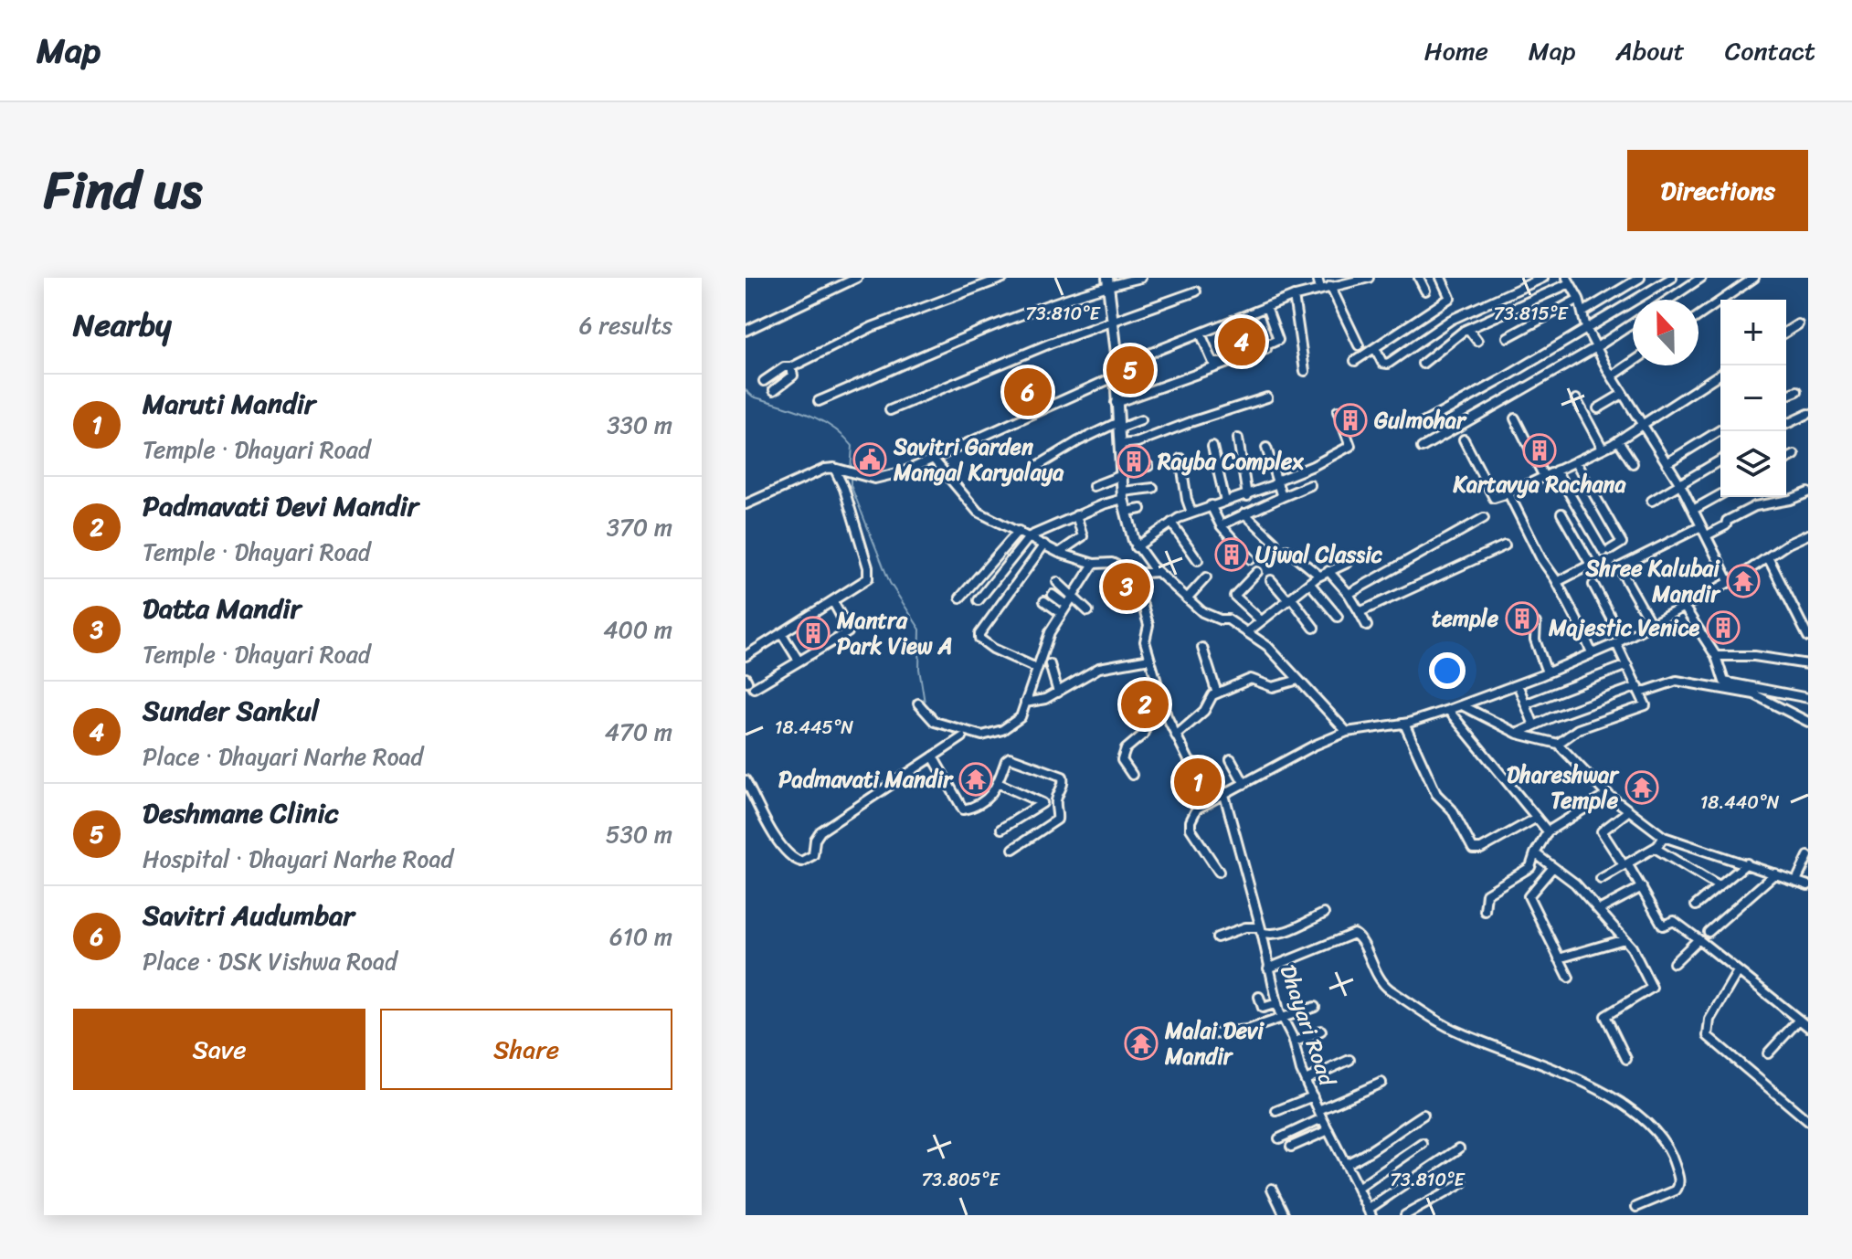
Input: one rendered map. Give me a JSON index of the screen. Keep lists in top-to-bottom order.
{
  "streets": {
    "street": ["Dhayari Road"]
  },
  "places": {
    "building": [
      "Gulmohar",
      "Kartavya Rachana",
      "Rayba Complex",
      "Ujwal Classic",
      "temple",
      "Majestic Venice",
      "Mantra Park View A"
    ],
    "public building": ["Savitri Garden Mangal Karyalaya"],
    "temple": [
      "Shree Kalubai Mandir",
      "Padmavati Mandir",
      "Dhareshwar Temple",
      "Malai Devi Mandir"
    ]
  },
  "north": "top",
  "page": {
    "header": "Map",
    "nav": [
      "Home",
      "Map",
      "About",
      "Contact"
    ],
    "title": "Find us",
    "buttons": [
      "Directions",
      ["Save", "Share"]
    ],
    "heading": ["Nearby", "6 results"],
    "map_buttons": ["+", "−"],
    "pins": [
      "4",
      "5",
      "6",
      "3",
      "2",
      "1"
    ],
    "list": [
      {
        "mark": "1",
        "name": "Maruti Mandir",
        "note": "Temple · Dhayari Road",
        "value": "330 m"
      },
      {
        "mark": "2",
        "name": "Padmavati Devi Mandir",
        "note": "Temple · Dhayari Road",
        "value": "370 m"
      },
      {
        "mark": "3",
        "name": "Datta Mandir",
        "note": "Temple · Dhayari Road",
        "value": "400 m"
      },
      {
        "mark": "4",
        "name": "Sunder Sankul",
        "note": "Place · Dhayari Narhe Road",
        "value": "470 m"
      },
      {
        "mark": "5",
        "name": "Deshmane Clinic",
        "note": "Hospital · Dhayari Narhe Road",
        "value": "530 m"
      },
      {
        "mark": "6",
        "name": "Savitri Audumbar",
        "note": "Place · DSK Vishwa Road",
        "value": "610 m"
      }
    ]
  },
  "coordinates": [
    "73.810°E",
    "73.815°E",
    "18.445°N",
    "18.440°N",
    "73.805°E"
  ]
}
